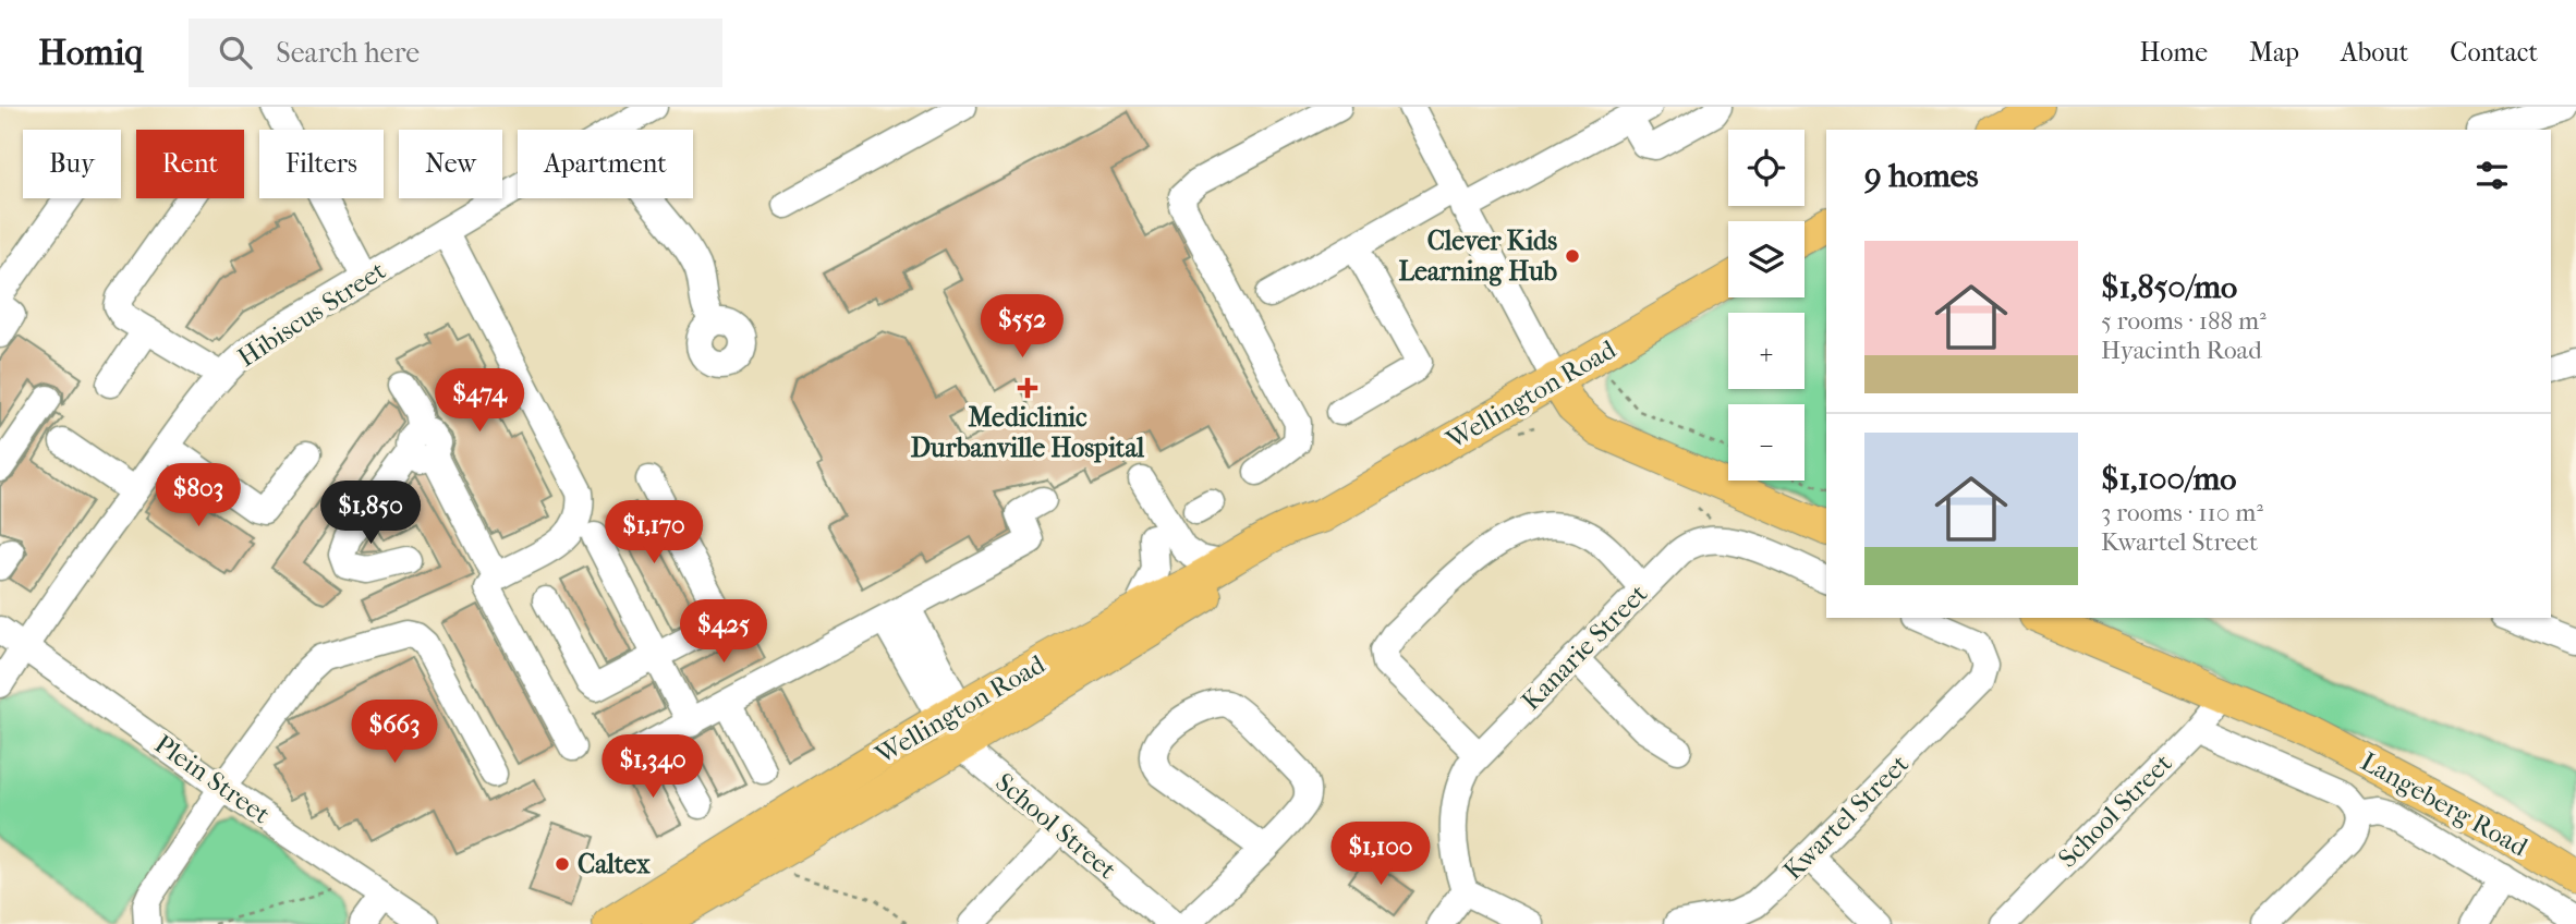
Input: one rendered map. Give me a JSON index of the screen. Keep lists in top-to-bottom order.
{
  "streets": {
    "main road": ["Wellington Road", "Langeberg Road"],
    "street": [
      "Hibiscus Street",
      "Kanarie Street",
      "Plein Street",
      "School Street",
      "Kwartel Street"
    ]
  },
  "crossings": [
    ["Hibiscus Street", "Plein Street"],
    ["Wellington Road", "School Street"],
    ["Langeberg Road", "School Street"]
  ],
  "places": {
    "other": ["Clever Kids Learning Hub", "Caltex"],
    "health": ["Mediclinic Durbanville Hospital"]
  },
  "page": {
    "header": "Homiq",
    "search": "Search here",
    "nav": [
      "Home",
      "Map",
      "About",
      "Contact"
    ],
    "map_buttons": ["+", "−"],
    "chip": [
      "Buy",
      "Rent",
      "Filters",
      "New",
      "Apartment"
    ],
    "heading": "9 homes",
    "list": [
      {
        "name": "$1,850/mo",
        "note": "5 rooms · 188 m² · Hyacinth Road"
      },
      {
        "name": "$1,100/mo",
        "note": "3 rooms · 110 m² · Kwartel Street"
      }
    ],
    "price": [
      "$552",
      "$474",
      "$803",
      "$1,850",
      "$1,170",
      "$425",
      "$663",
      "$1,340",
      "$1,100"
    ]
  }
}
